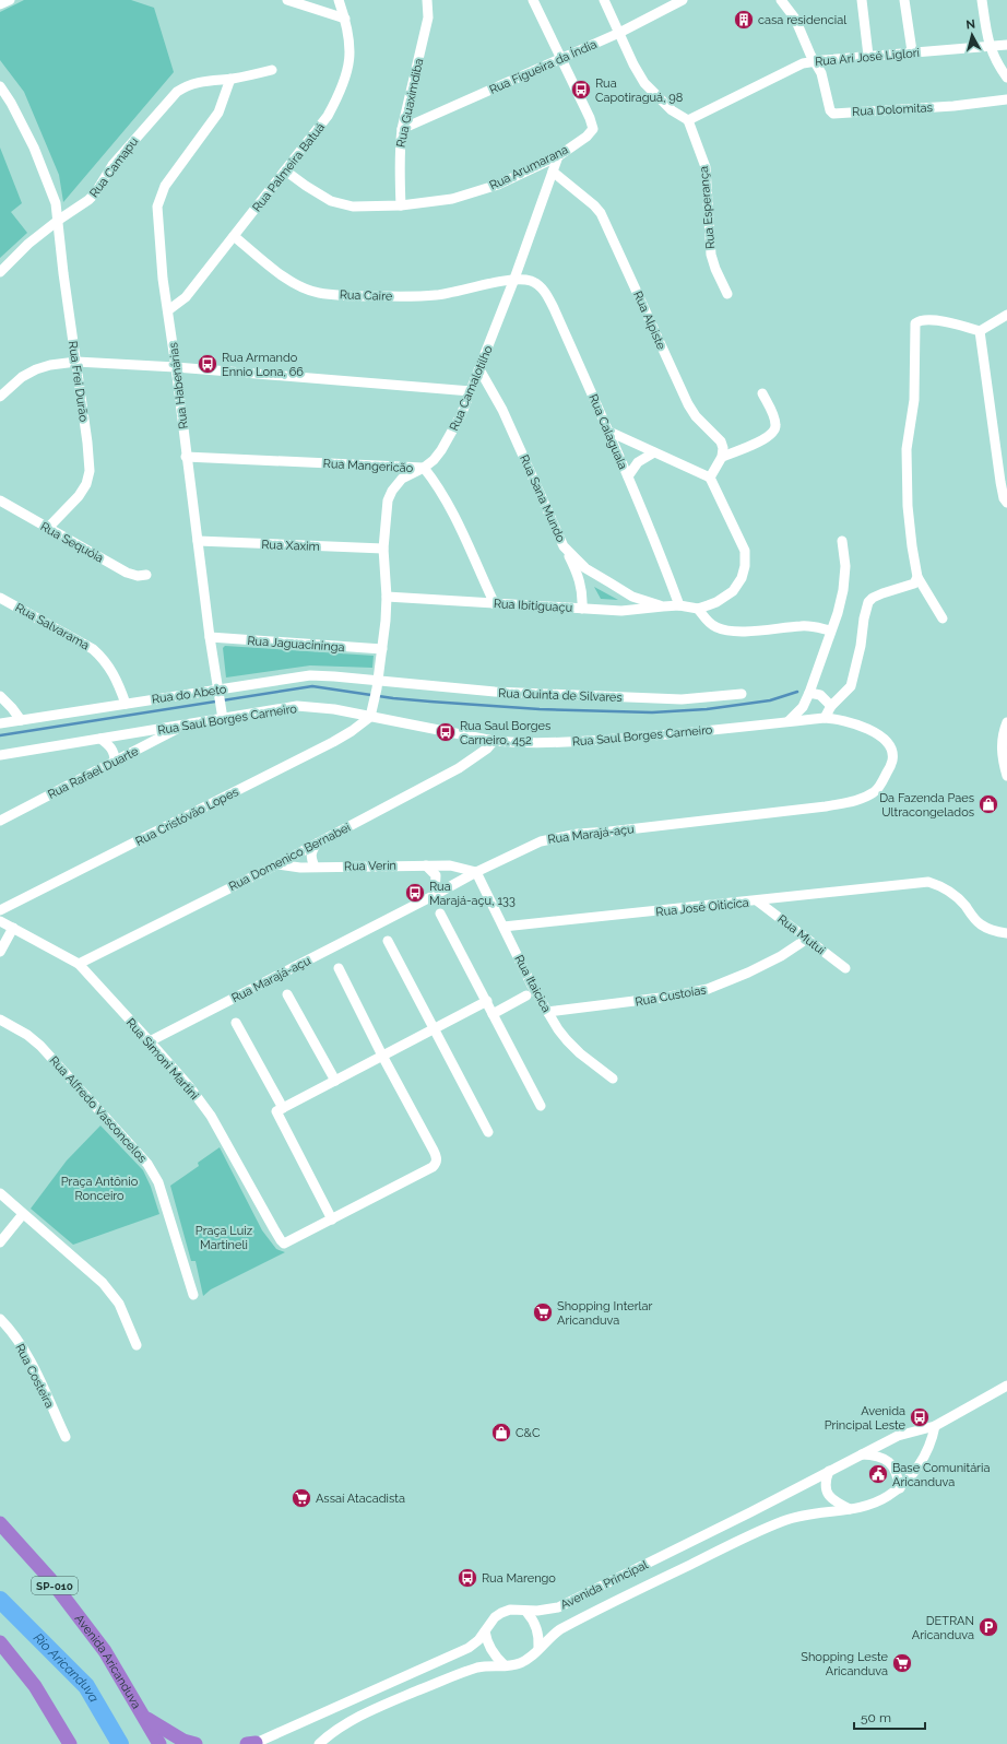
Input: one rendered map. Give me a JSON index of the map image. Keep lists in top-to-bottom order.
{
  "streets": {
    "highway": ["SP-010", "Avenida Aricanduva"],
    "street": [
      "Rua Ari José Liglori",
      "Rua Figueira da Índia",
      "Rua Guaximdiba",
      "Rua Dolomitas",
      "Rua Camapu",
      "Rua Palmeira Batuá",
      "Rua Arumarana",
      "Rua Esperança",
      "Rua Caire",
      "Rua Alpiste",
      "Rua Frei Durão",
      "Rua Habenárias",
      "Rua Camalotilho",
      "Rua Calaguala",
      "Rua Mangericão",
      "Rua Sana Mundo",
      "Rua Sequóia",
      "Rua Xaxim",
      "Rua Ibitiguaçu",
      "Rua Salvarama",
      "Rua Jaguacininga",
      "Rua do Abeto",
      "Rua Quinta de Silvares",
      "Rua Saul Borges Carneiro",
      "Rua Rafael Duarte",
      "Rua Cristóvão Lopes",
      "Rua Marajá-açu",
      "Rua Domenico Bernabei",
      "Rua Verin",
      "Rua José Oiticica",
      "Rua Mutui",
      "Rua Itaicica",
      "Rua Custoias",
      "Rua Simoni Martini",
      "Rua Alfredo Vasconcelos",
      "Rua Costeira",
      "Avenida Principal"
    ]
  },
  "crossings": [
    ["Rua Ari José Liglori", "Rua Dolomitas"],
    ["Rua Ari José Liglori", "Rua Esperança"],
    ["Rua Figueira da Índia", "Rua Guaximdiba"],
    ["Rua Figueira da Índia", "Rua Arumarana"],
    ["Rua Guaximdiba", "Rua Arumarana"],
    ["Rua Camapu", "Rua Frei Durão"],
    ["Rua Camapu", "Rua Habenárias"],
    ["Rua Palmeira Batuá", "Rua Arumarana"],
    ["Rua Palmeira Batuá", "Rua Caire"],
    ["Rua Palmeira Batuá", "Rua Habenárias"],
    ["Rua Arumarana", "Rua Camalotilho"],
    ["Rua Caire", "Rua Camalotilho"],
    ["Rua Caire", "Rua Calaguala"],
    ["Rua Alpiste", "Rua Camalotilho"],
    ["Rua Frei Durão", "Rua Sequóia"],
    ["Rua Habenárias", "Rua Mangericão"],
    ["Rua Habenárias", "Rua Xaxim"],
    ["Rua Habenárias", "Rua Jaguacininga"],
    ["Rua Habenárias", "Rua do Abeto"],
    ["Rua Habenárias", "Rua Saul Borges Carneiro"],
    ["Rua Camalotilho", "Rua Calaguala"],
    ["Rua Camalotilho", "Rua Mangericão"],
    ["Rua Camalotilho", "Rua Sana Mundo"],
    ["Rua Camalotilho", "Rua Xaxim"],
    ["Rua Camalotilho", "Rua Ibitiguaçu"],
    ["Rua Camalotilho", "Rua Jaguacininga"],
    ["Rua Camalotilho", "Rua do Abeto"],
    ["Rua Camalotilho", "Rua Quinta de Silvares"],
    ["Rua Camalotilho", "Rua Saul Borges Carneiro"],
    ["Rua Camalotilho", "Rua Cristóvão Lopes"],
    ["Rua Calaguala", "Rua Ibitiguaçu"],
    ["Rua Mangericão", "Rua Ibitiguaçu"],
    ["Rua Sana Mundo", "Rua Ibitiguaçu"],
    ["Rua Salvarama", "Rua do Abeto"],
    ["Rua do Abeto", "Rua Quinta de Silvares"],
    ["Rua Saul Borges Carneiro", "Rua Rafael Duarte"],
    ["Rua Saul Borges Carneiro", "Rua Cristóvão Lopes"],
    ["Rua Saul Borges Carneiro", "Rua Marajá-açu"],
    ["Rua Saul Borges Carneiro", "Rua Domenico Bernabei"],
    ["Rua Marajá-açu", "Rua Verin"],
    ["Rua Marajá-açu", "Rua Itaicica"],
    ["Rua Marajá-açu", "Rua Simoni Martini"],
    ["Rua Domenico Bernabei", "Rua Verin"],
    ["Rua Domenico Bernabei", "Rua Simoni Martini"],
    ["Rua Verin", "Rua Itaicica"],
    ["Rua José Oiticica", "Rua Mutui"],
    ["Rua José Oiticica", "Rua Itaicica"],
    ["Rua Mutui", "Rua Custoias"],
    ["Rua Itaicica", "Rua Custoias"]
  ],
  "water": ["Rio Aricanduva"],
  "parks": ["Praça Antônio Ronceiro", "Praça Luiz Martineli"],
  "places": {
    "building": ["casa residencial"],
    "bus stop": [
      "Rua Capotiraguá, 98",
      "Rua Armando Ennio Lona, 66",
      "Rua Saul Borges Carneiro, 452",
      "Rua Marajá-açu, 133",
      "Avenida Principal Leste",
      "Rua Marengo"
    ],
    "shop": ["Da Fazenda Paes Ultracongelados", "C&C"],
    "supermarket": ["Shopping Interlar Aricanduva", "Assaí Atacadista", "Shopping Leste Aricanduva"],
    "public building": ["Base Comunitária Aricanduva"],
    "parking": ["DETRAN Aricanduva"]
  },
  "scale_bar": "50 m",
  "north": "top"
}
